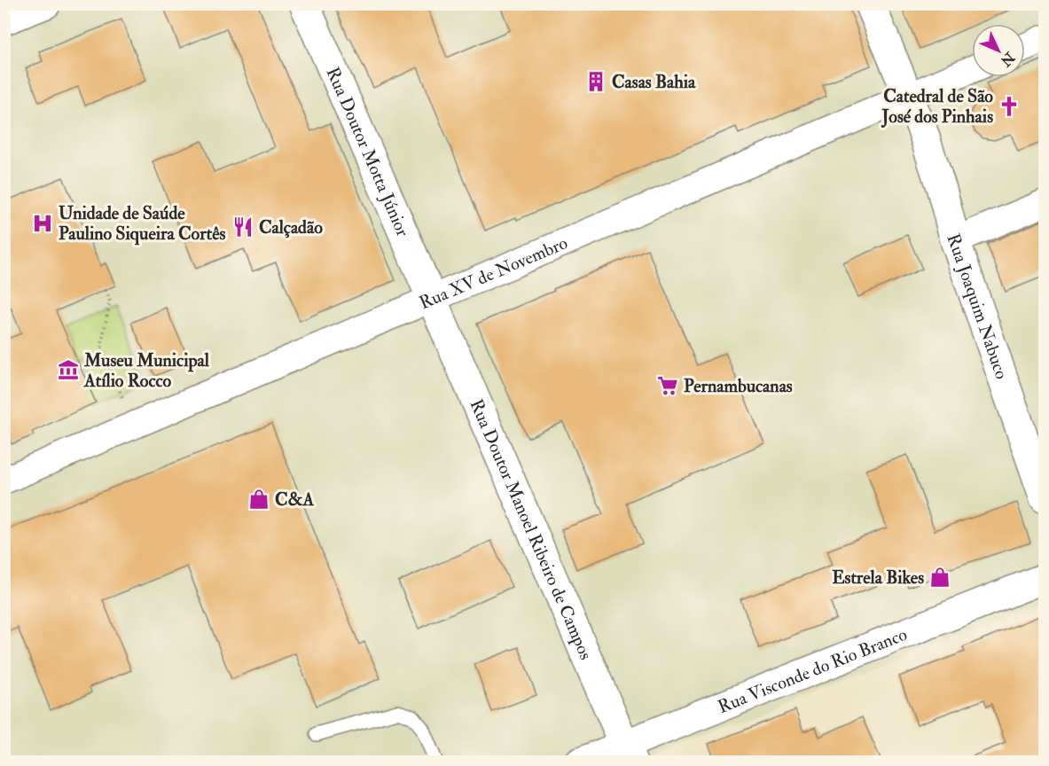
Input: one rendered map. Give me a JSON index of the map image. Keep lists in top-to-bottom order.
{
  "streets": {
    "main road": [
      "Rua Doutor Motta Júnior",
      "Rua Joaquim Nabuco",
      "Rua Doutor Manoel Ribeiro de Campos",
      "Rua Visconde do Rio Branco"
    ],
    "street": ["Rua XV de Novembro"]
  },
  "crossings": [
    ["Rua Doutor Motta Júnior", "Rua XV de Novembro"],
    ["Rua Doutor Motta Júnior", "Rua Doutor Manoel Ribeiro de Campos"],
    ["Rua XV de Novembro", "Rua Joaquim Nabuco"],
    ["Rua XV de Novembro", "Rua Doutor Manoel Ribeiro de Campos"],
    ["Rua Doutor Manoel Ribeiro de Campos", "Rua Visconde do Rio Branco"]
  ],
  "places": {
    "building": ["Casas Bahia"],
    "church": ["Catedral de São José dos Pinhais"],
    "hospital": ["Unidade de Saúde Paulino Siqueira Cortês"],
    "restaurant": ["Calçadão"],
    "museum": ["Museu Municipal Atílio Rocco"],
    "supermarket": ["Pernambucanas"],
    "shop": ["C&A", "Estrela Bikes"]
  },
  "north": "bottom right"
}
